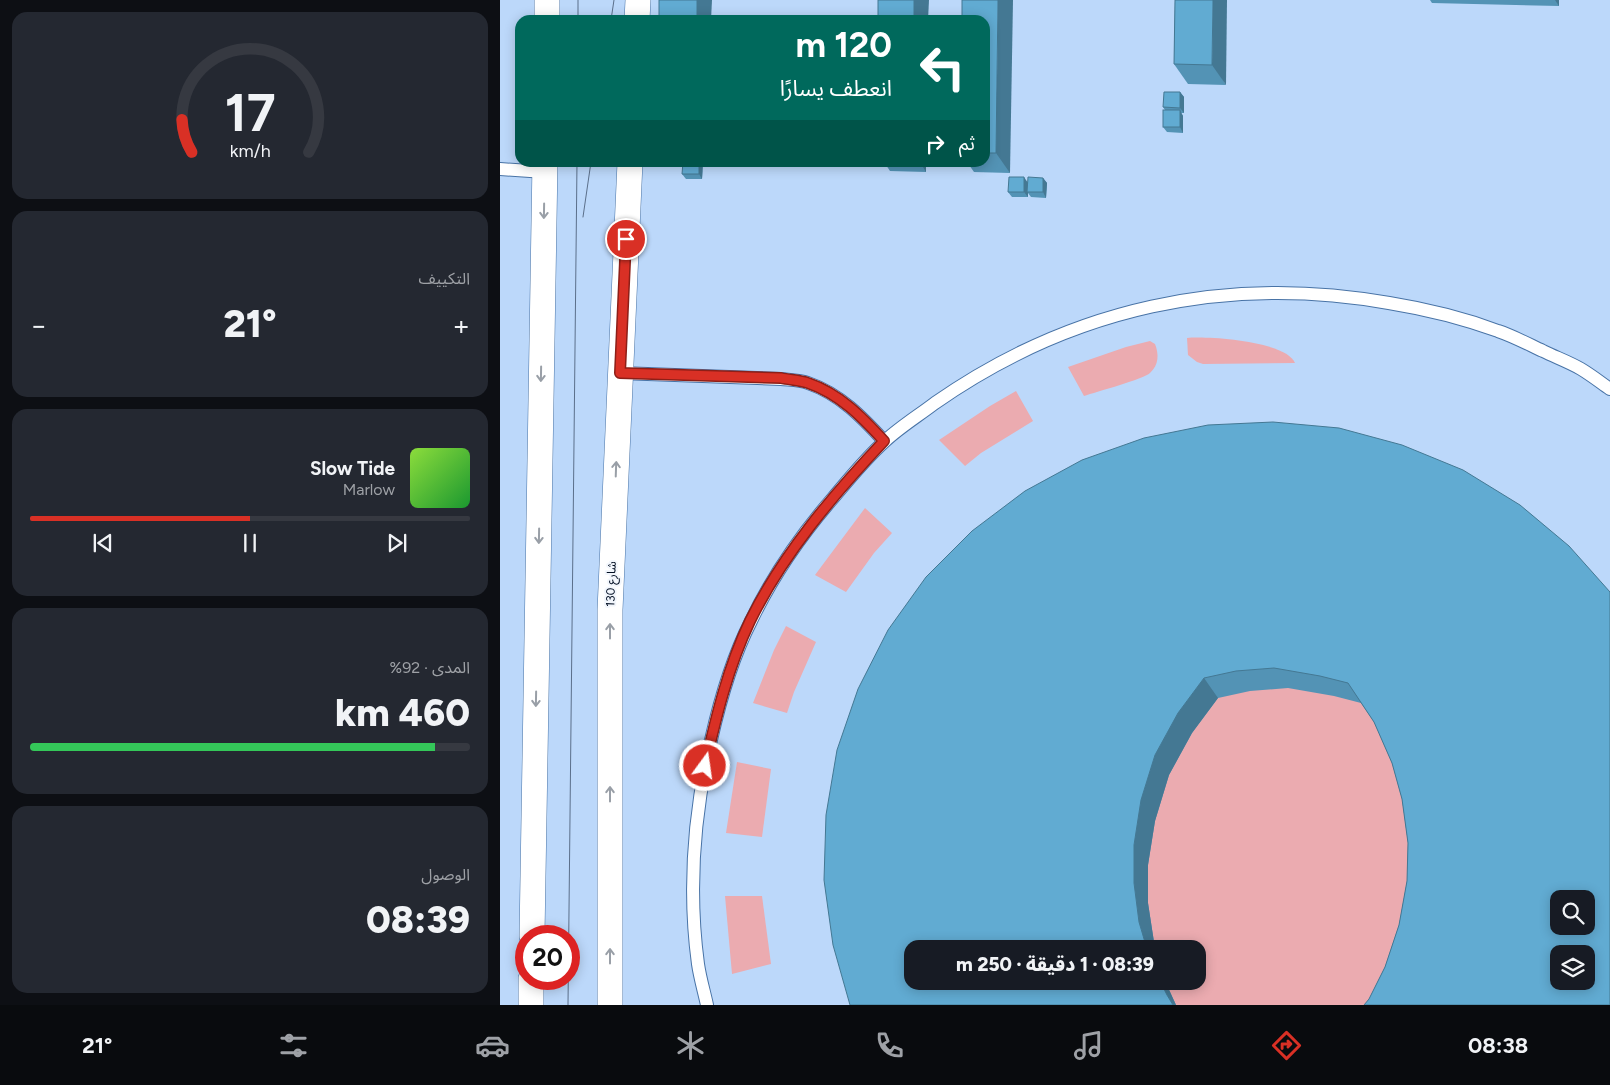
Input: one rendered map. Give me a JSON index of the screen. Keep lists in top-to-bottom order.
{
  "streets": {
    "street": ["شارع 130"]
  },
  "page": {
    "turn": ["120 m", "انعطف يسارًا"],
    "then": "ثم",
    "tile": [
      "التكييف",
      ["المدى · 92%", "460 km"],
      ["الوصول", "08:39"]
    ],
    "heat": ["−", "21°", "+"],
    "song": ["Slow Tide", "Marlow"],
    "limit": "20",
    "trip": "08:39 · 1 دقيقة · 250 m",
    "tabs": ["08:38", "21°"],
    "gauge": ["17", "km/h"]
  }
}
